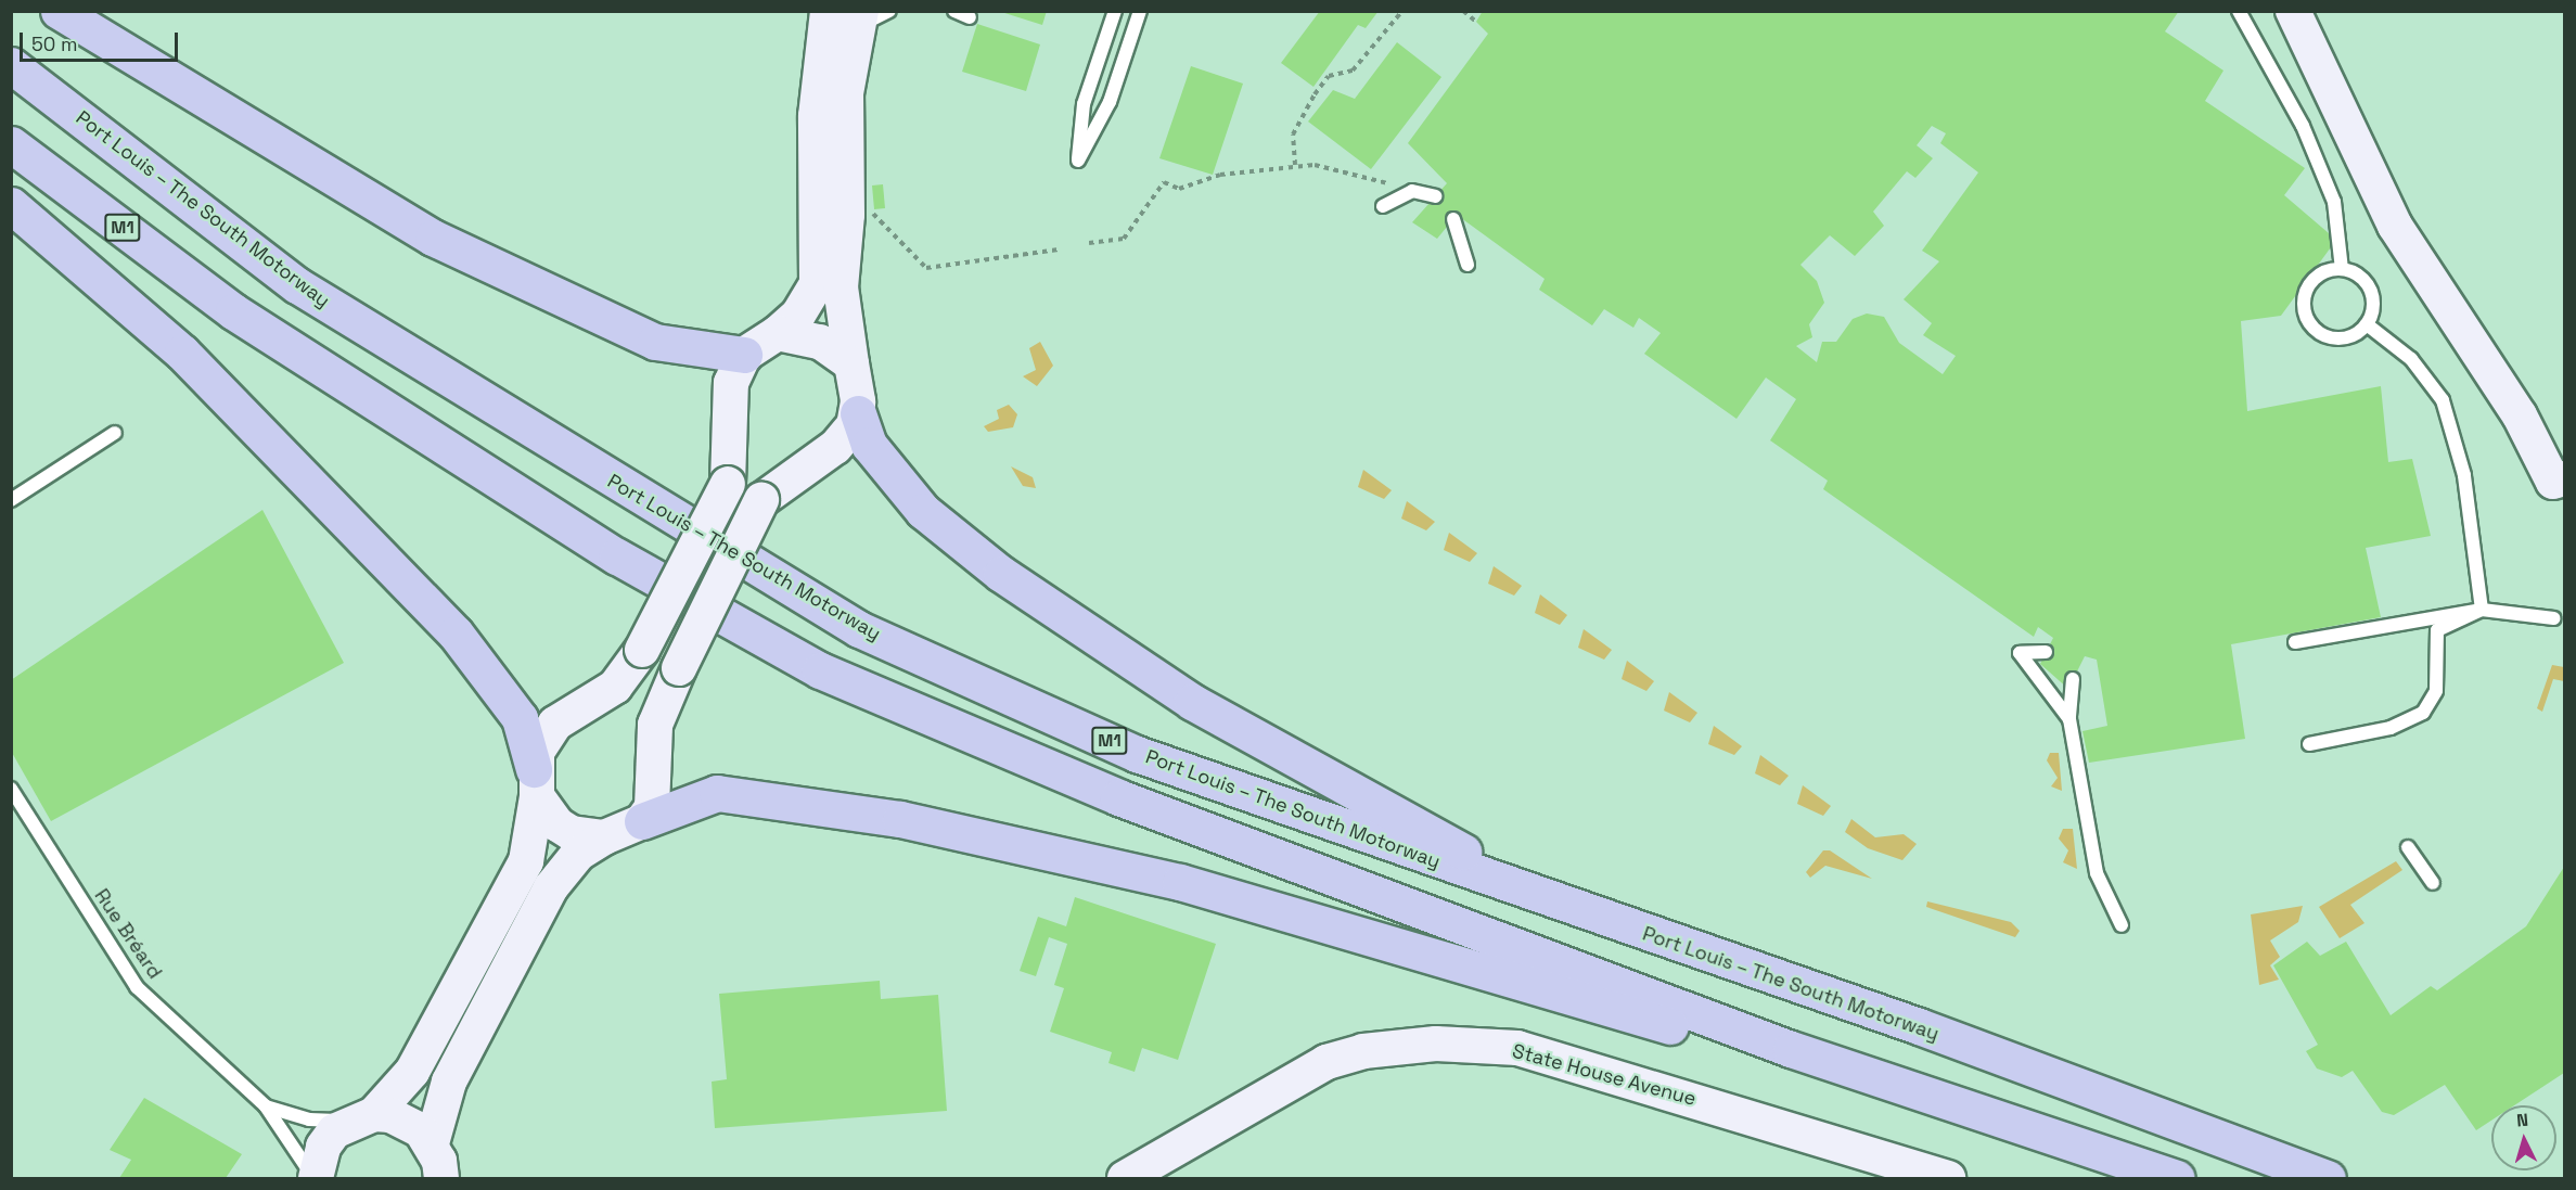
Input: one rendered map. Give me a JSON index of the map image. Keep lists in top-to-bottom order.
{
  "streets": {
    "highway": ["Port Louis – The South Motorway", "M1"],
    "main road": ["State House Avenue"],
    "lane": ["Rue Bréard"]
  },
  "scale_bar": "50 m",
  "north": "top"
}
